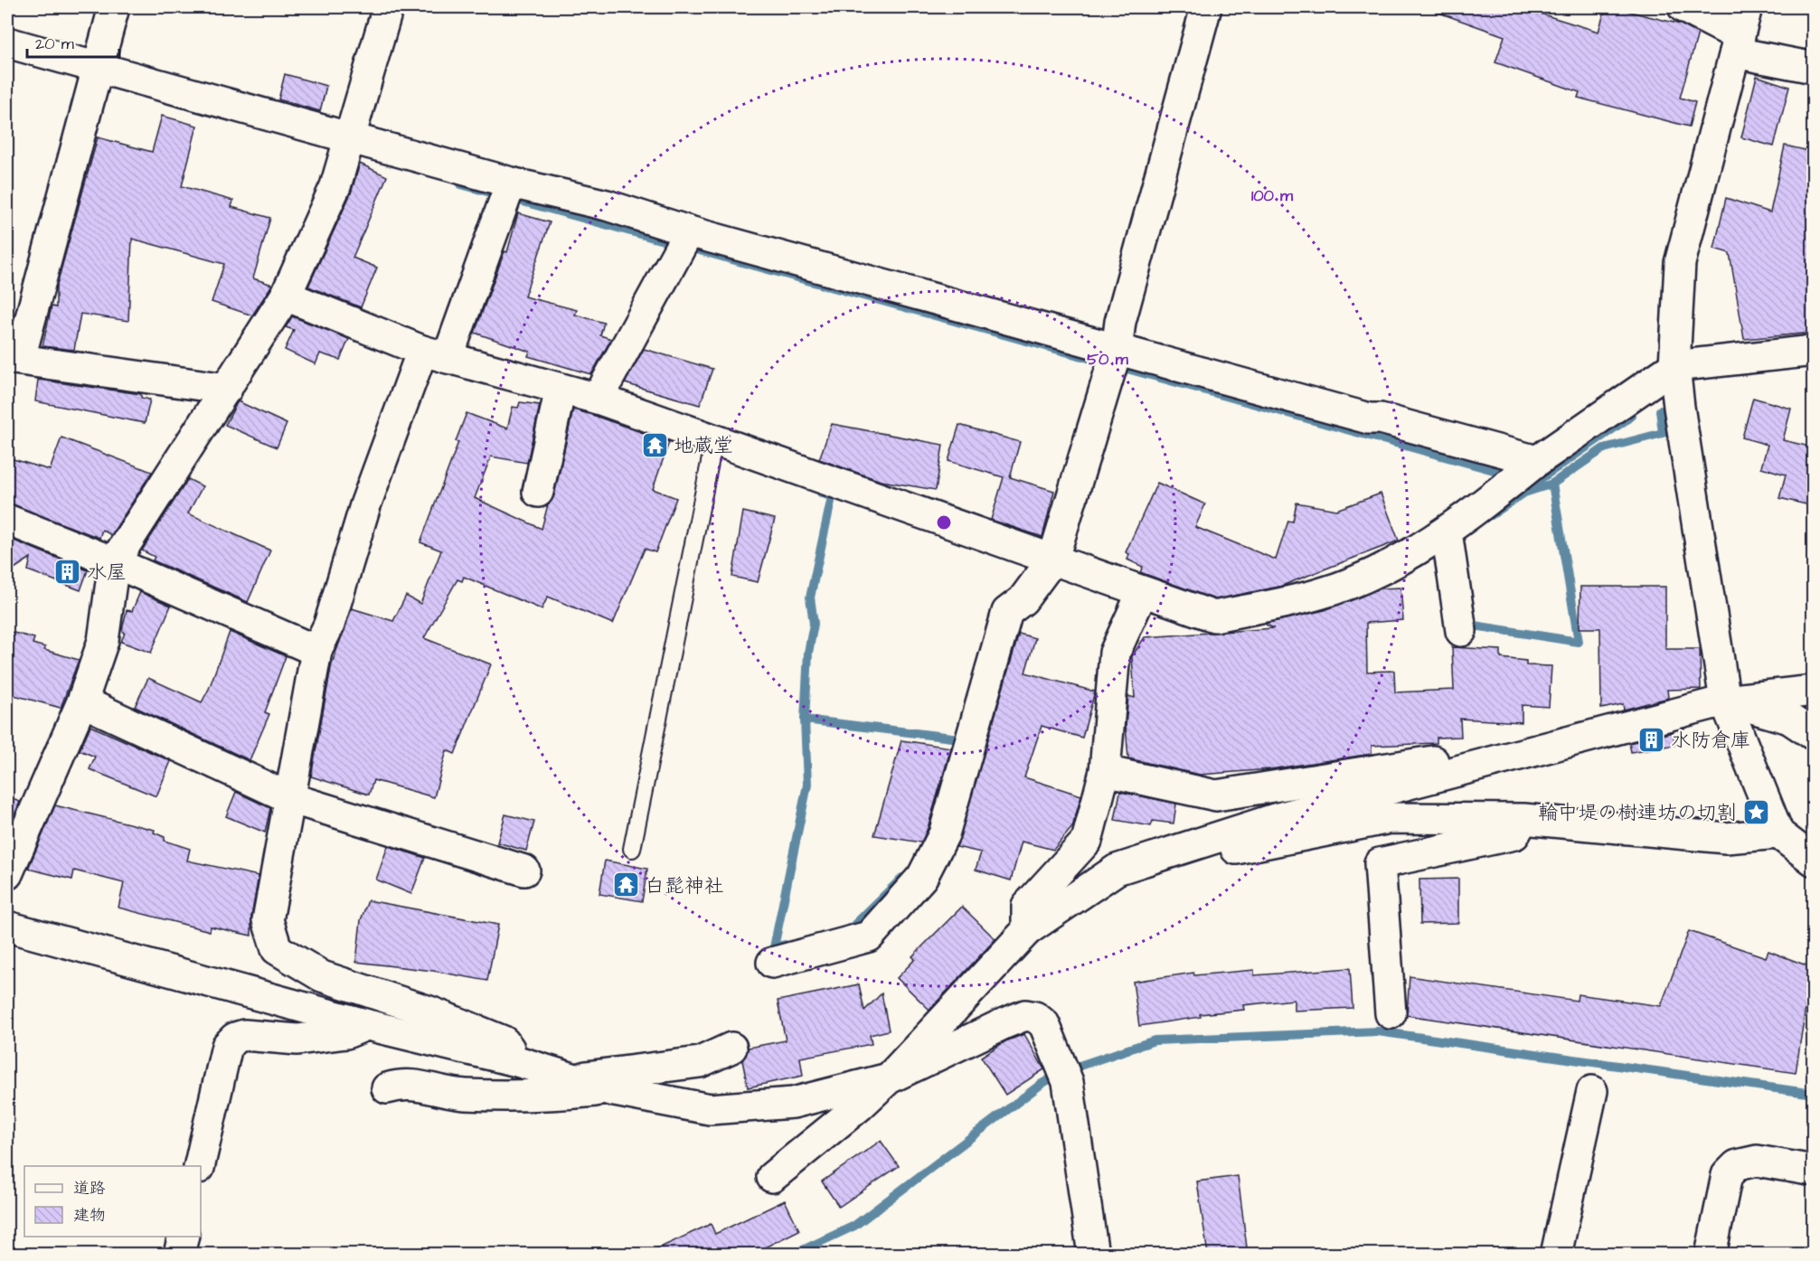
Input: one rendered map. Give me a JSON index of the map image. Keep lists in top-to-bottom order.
{
  "places": {
    "temple": ["地蔵堂", "白髭神社"],
    "building": ["水屋", "水防倉庫"],
    "place": ["輪中堤の樹連坊の切割"]
  },
  "legend": ["道路", "建物"],
  "scale_bar": "20 m",
  "rings": ["100 m", "50 m"]
}
